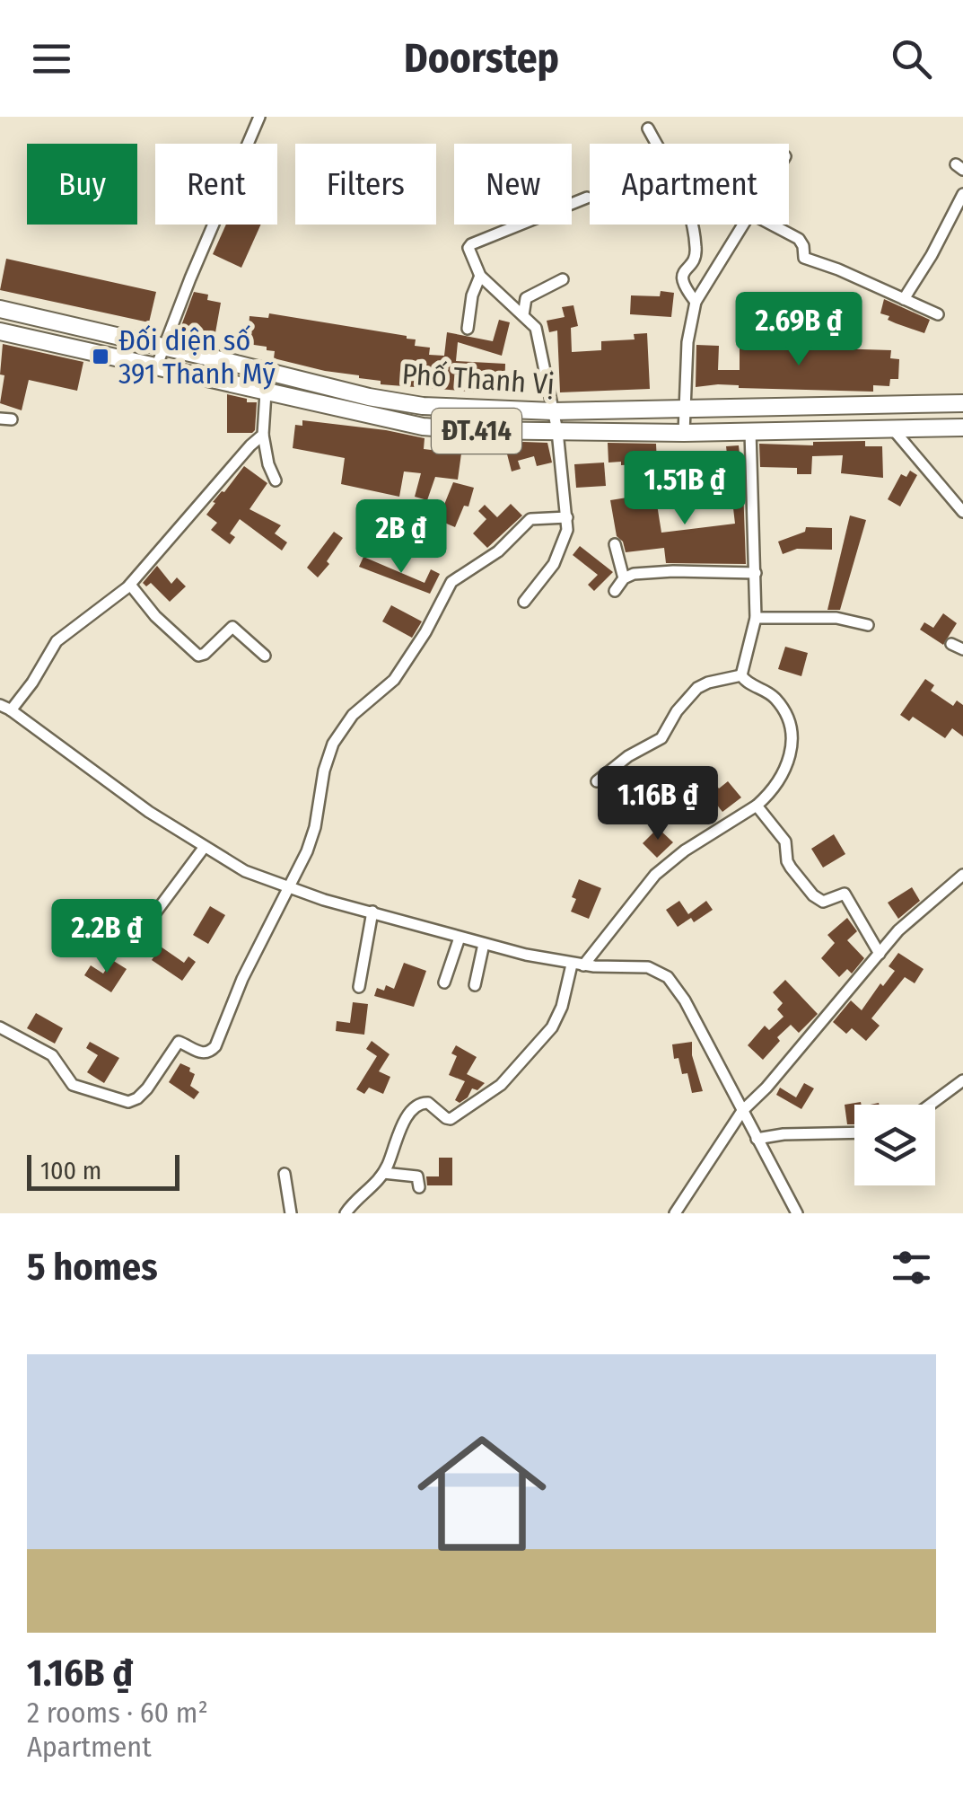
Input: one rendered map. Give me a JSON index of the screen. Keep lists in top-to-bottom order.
{
  "streets": {
    "main road": ["Phố Thanh Vị", "ĐT.414"]
  },
  "places": {
    "transit": ["Đối diện số 391 Thanh Mỹ"]
  },
  "scale_bar": "100 m",
  "page": {
    "header": "Doorstep",
    "chip": [
      "Buy",
      "Rent",
      "Filters",
      "New",
      "Apartment"
    ],
    "price": [
      "2.69B ₫",
      "1.51B ₫",
      "2B ₫",
      "1.16B ₫",
      "2.2B ₫"
    ],
    "scale": "100 m",
    "heading": "5 homes",
    "list": [
      {
        "name": "1.16B ₫",
        "note": "2 rooms · 60 m² · Apartment"
      }
    ]
  }
}
